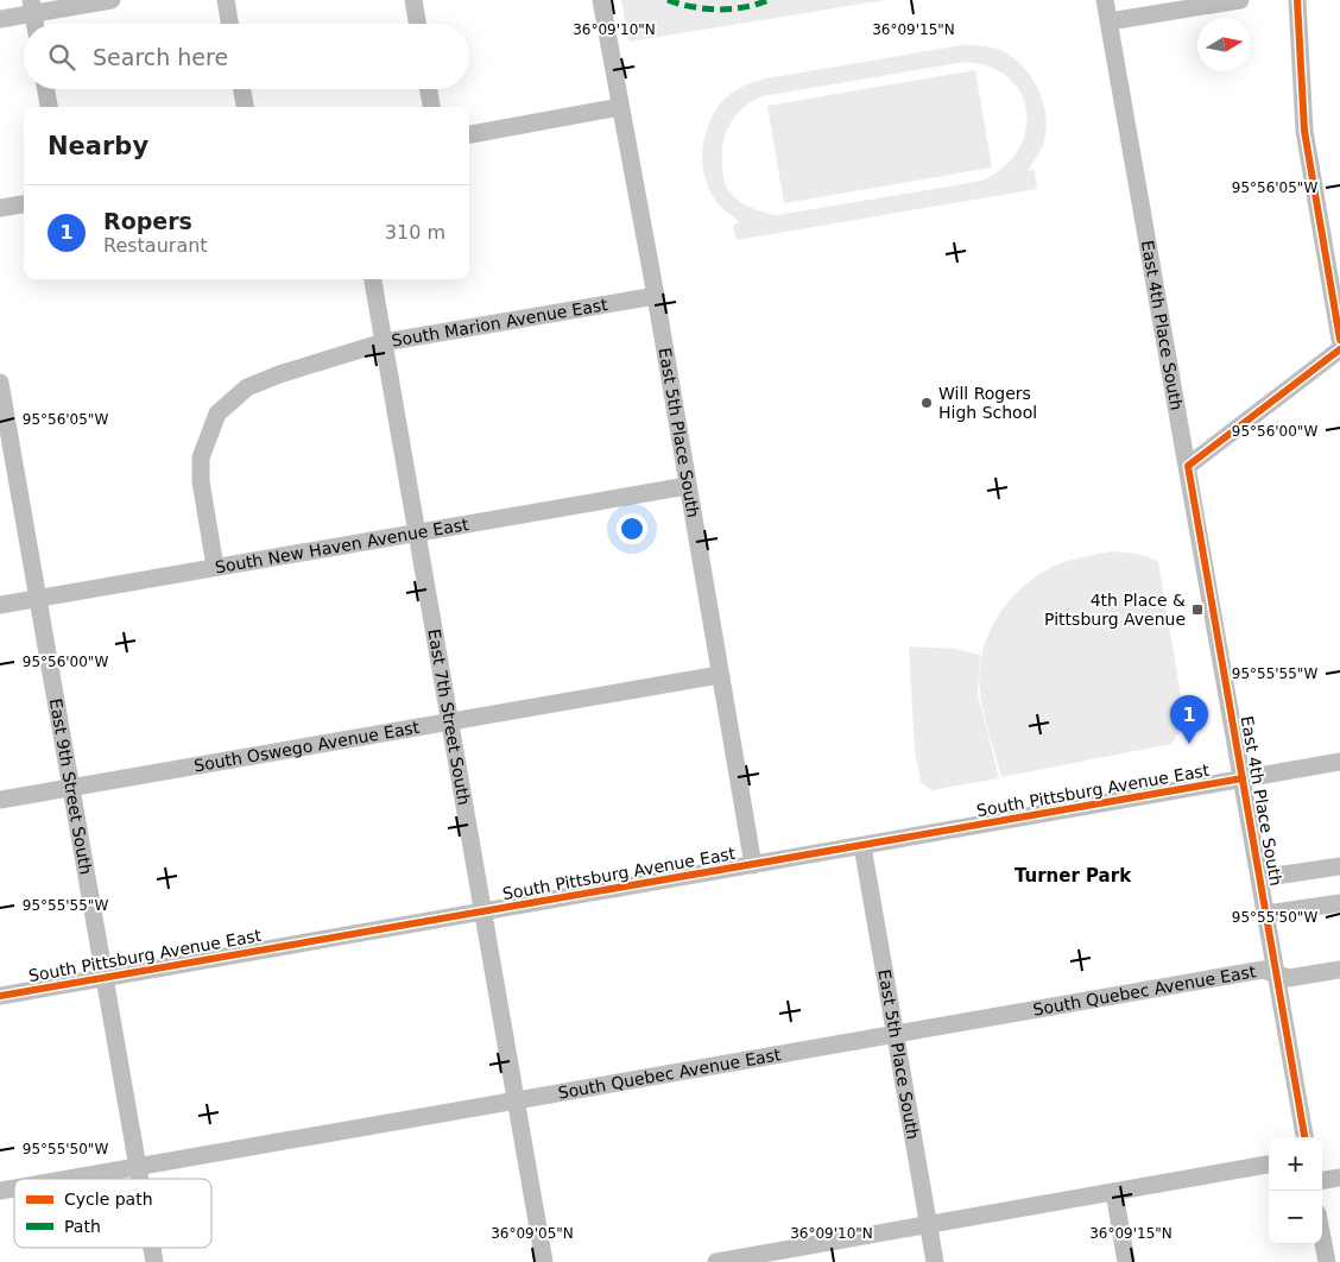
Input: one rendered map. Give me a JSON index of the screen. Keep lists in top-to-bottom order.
{
  "streets": {
    "street": [
      "South Marion Avenue East",
      "East 4th Place South",
      "East 5th Place South",
      "South New Haven Avenue East",
      "East 7th Street South",
      "South Oswego Avenue East",
      "East 9th Street South",
      "South Pittsburg Avenue East",
      "South Quebec Avenue East"
    ]
  },
  "crossings": [
    ["South Marion Avenue East", "East 5th Place South"],
    ["South Marion Avenue East", "South New Haven Avenue East"],
    ["South Marion Avenue East", "East 7th Street South"],
    ["East 4th Place South", "South Pittsburg Avenue East"],
    ["East 4th Place South", "South Quebec Avenue East"],
    ["East 5th Place South", "South New Haven Avenue East"],
    ["East 5th Place South", "South Oswego Avenue East"],
    ["East 5th Place South", "South Pittsburg Avenue East"],
    ["East 5th Place South", "South Quebec Avenue East"],
    ["South New Haven Avenue East", "East 7th Street South"],
    ["South New Haven Avenue East", "East 9th Street South"],
    ["East 7th Street South", "South Oswego Avenue East"],
    ["East 7th Street South", "South Pittsburg Avenue East"],
    ["East 7th Street South", "South Quebec Avenue East"],
    ["South Oswego Avenue East", "East 9th Street South"],
    ["East 9th Street South", "South Pittsburg Avenue East"],
    ["East 9th Street South", "South Quebec Avenue East"]
  ],
  "districts": ["Turner Park"],
  "places": {
    "other": ["Will Rogers High School"],
    "transit": ["4th Place & Pittsburg Avenue"]
  },
  "legend": ["Cycle path", "Path"],
  "north": "right",
  "page": {
    "search": "Search here",
    "heading": "Nearby",
    "list": [
      {
        "mark": "1",
        "name": "Ropers",
        "note": "Restaurant",
        "value": "310 m"
      }
    ],
    "pins": "1",
    "map_buttons": ["+", "−"]
  },
  "coordinates": [
    "36°09'10\"N",
    "36°09'15\"N",
    "95°56'05\"W",
    "95°56'00\"W",
    "95°55'55\"W",
    "95°55'50\"W",
    "36°09'05\"N"
  ]
}
